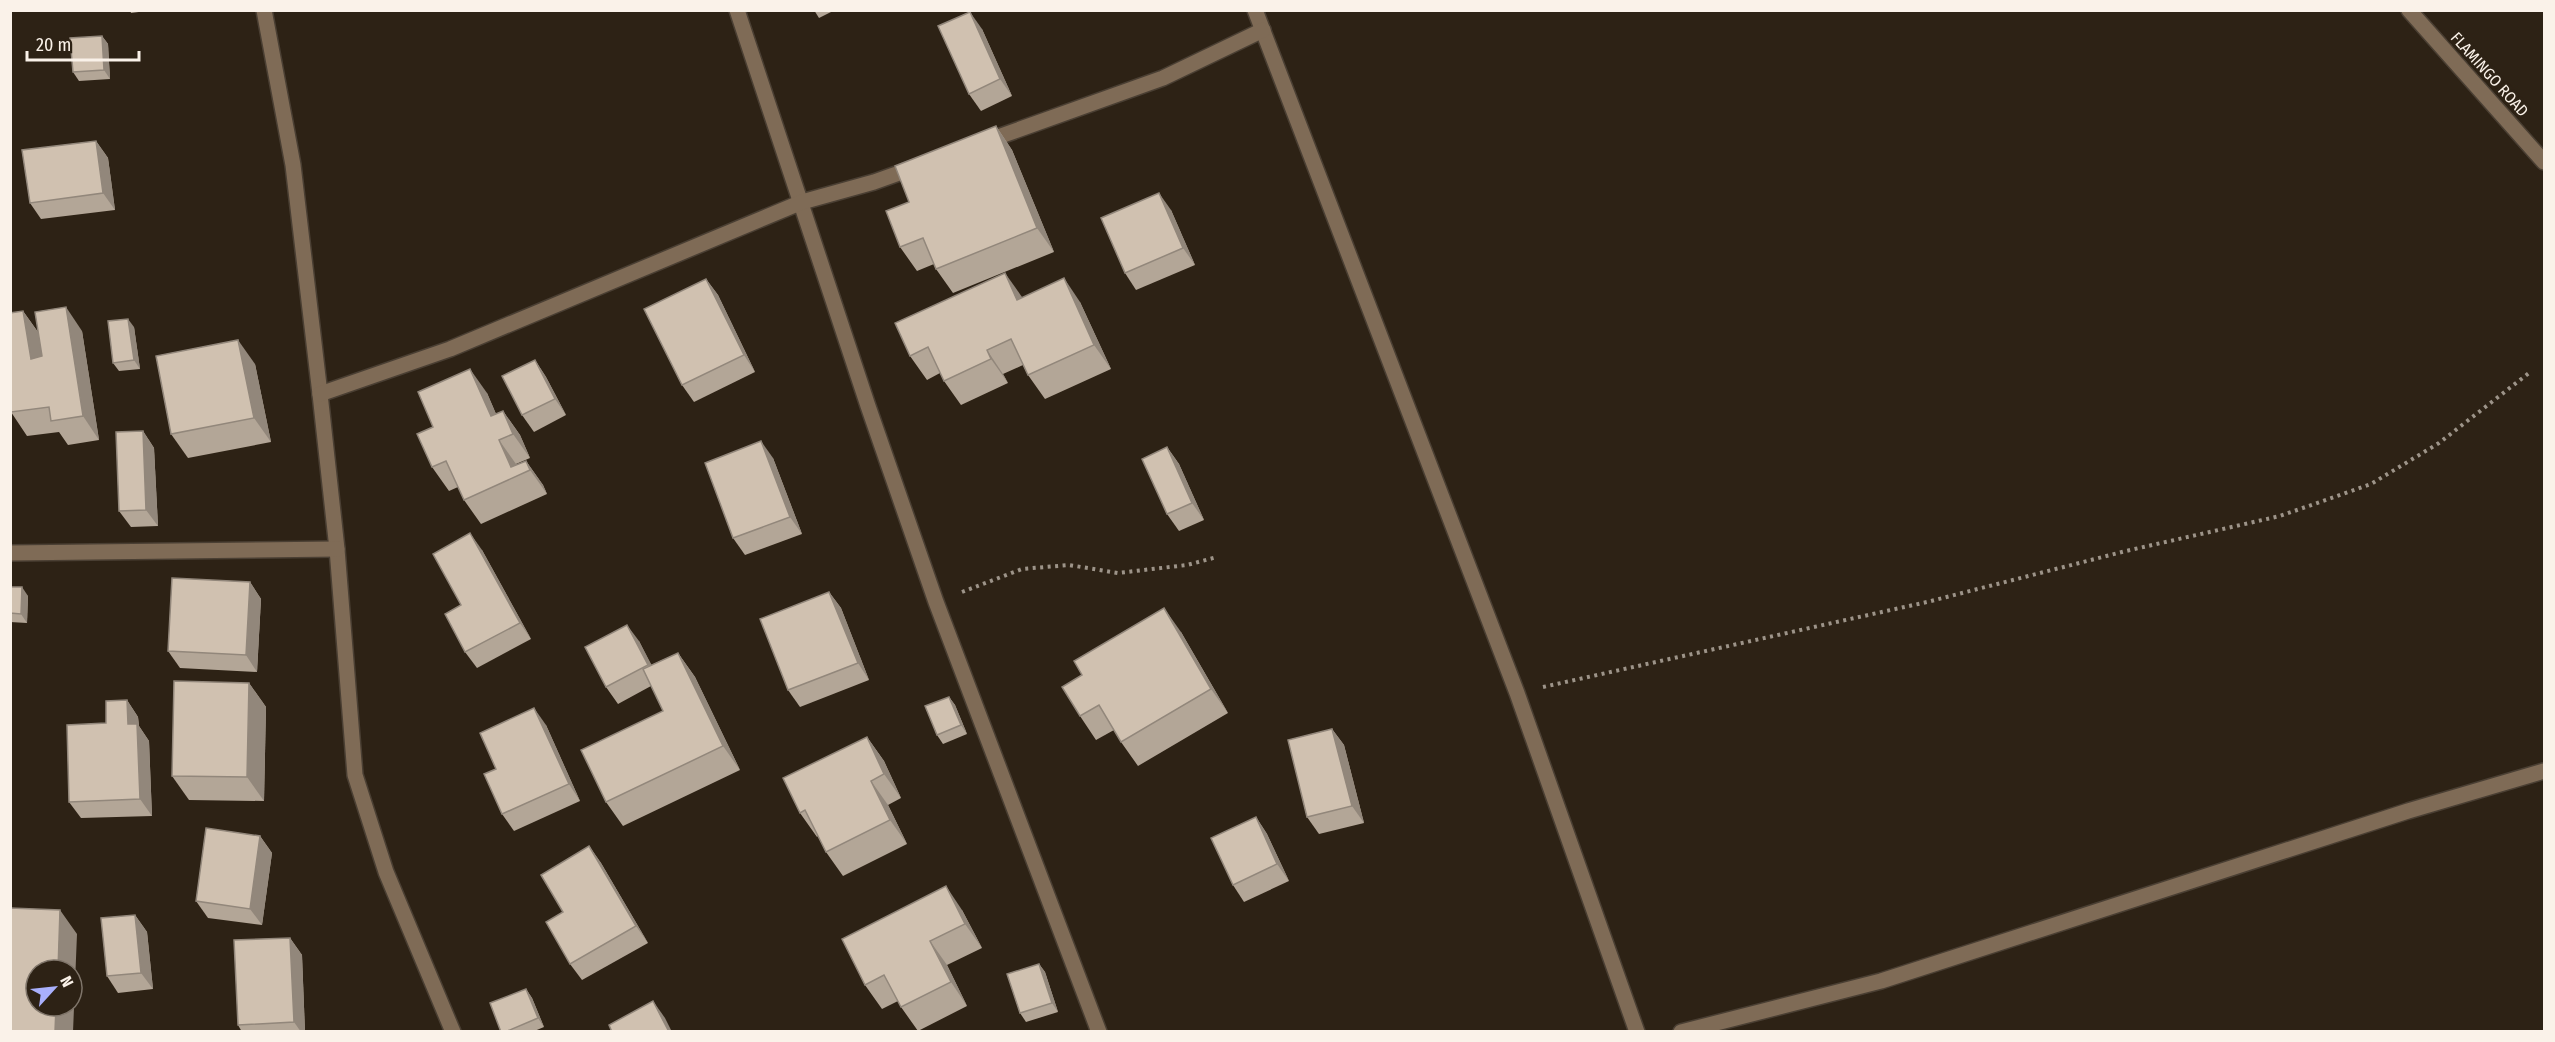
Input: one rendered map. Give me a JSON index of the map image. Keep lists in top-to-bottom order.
{
  "streets": {
    "street": ["FLAMINGO ROAD"]
  },
  "scale_bar": "20 m",
  "north": "top right"
}
